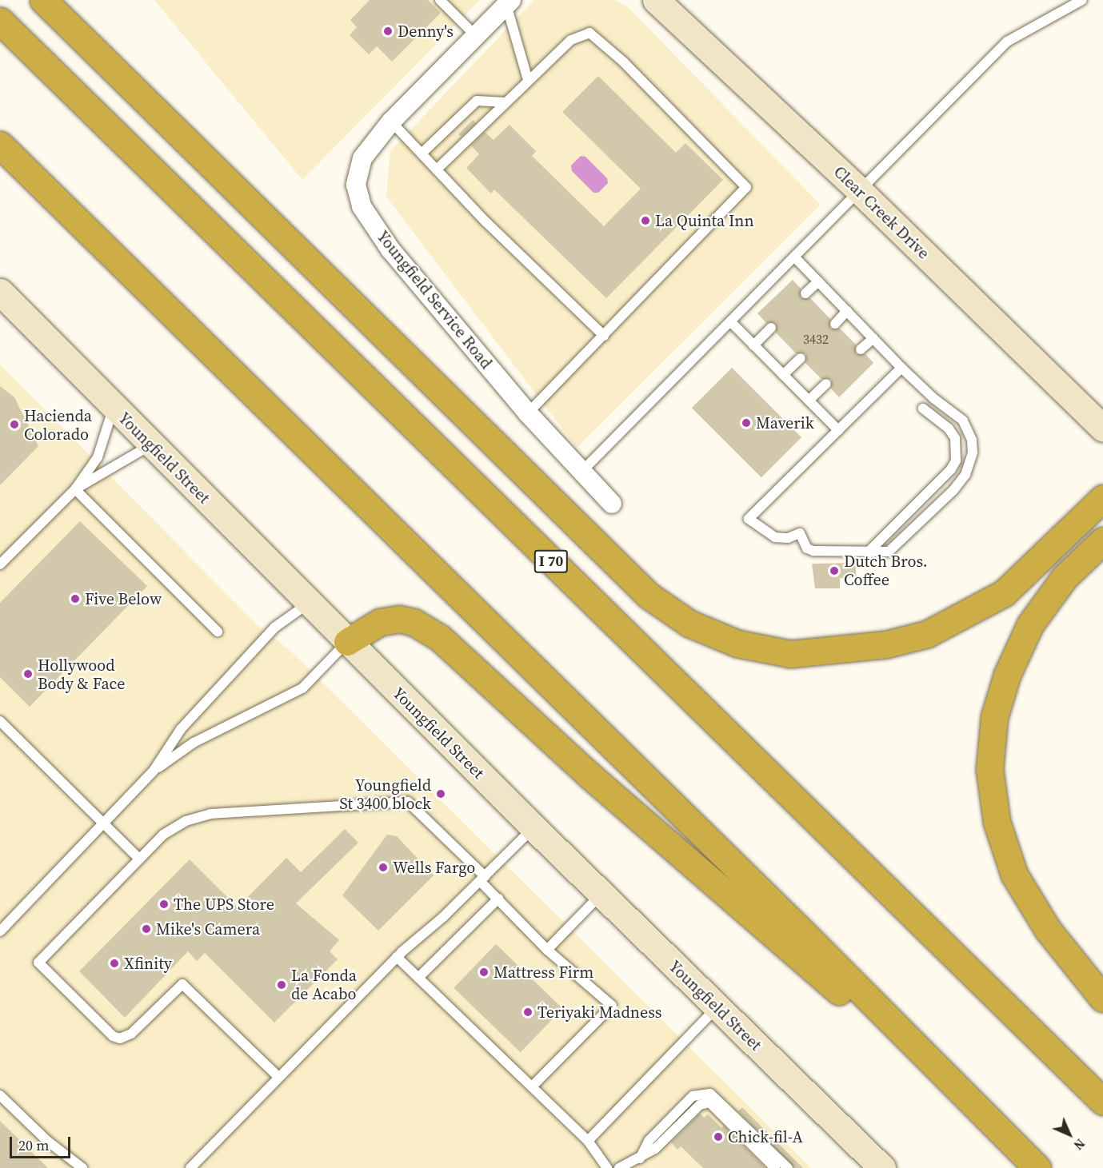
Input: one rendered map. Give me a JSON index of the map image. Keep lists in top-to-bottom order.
{
  "streets": {
    "highway": ["I 70"],
    "main road": ["Clear Creek Drive", "Youngfield Street"],
    "street": ["Youngfield Service Road"]
  },
  "places": [
    "Denny's",
    "La Quinta Inn",
    "Maverik",
    "Hacienda Colorado",
    "Dutch Bros. Coffee",
    "Five Below",
    "Hollywood Body & Face",
    "Youngfield St 3400 block",
    "Wells Fargo",
    "The UPS Store",
    "Mike's Camera",
    "Xfinity",
    "Mattress Firm",
    "La Fonda de Acabo",
    "Teriyaki Madness",
    "Chick-fil-A"
  ],
  "house_numbers": ["3432"],
  "scale_bar": "20 m",
  "north": "bottom right"
}
